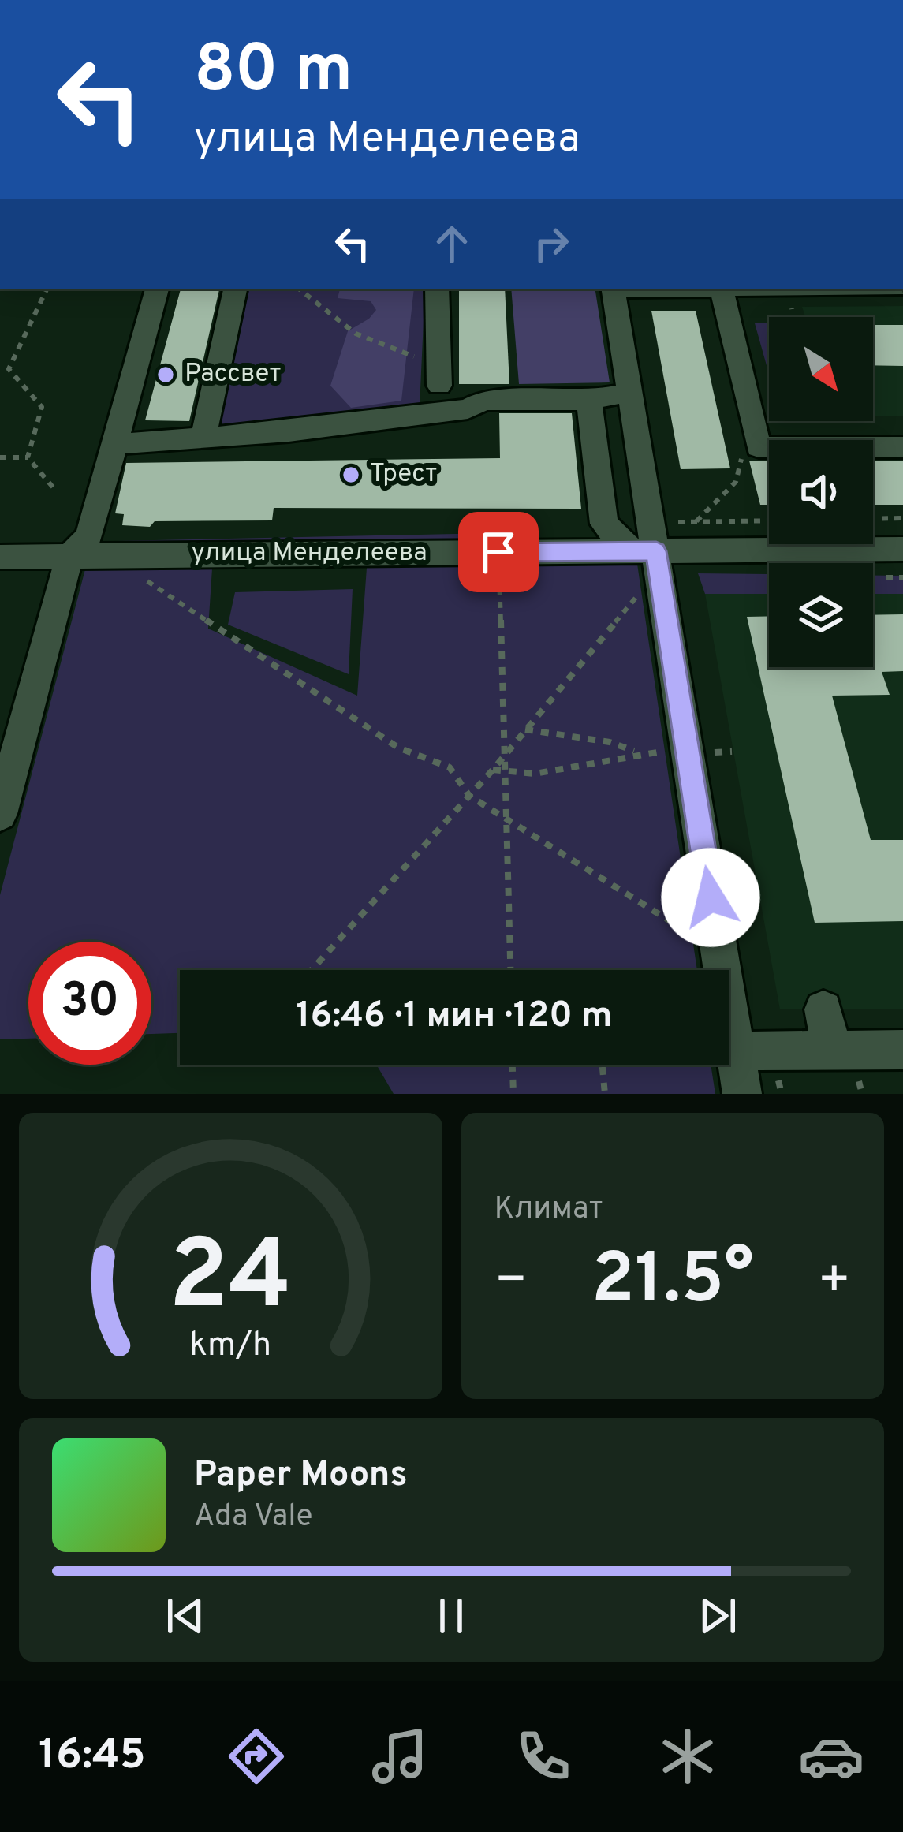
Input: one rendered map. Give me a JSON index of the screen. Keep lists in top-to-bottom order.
{
  "streets": {
    "street": ["улица Менделеева"]
  },
  "places": ["Рассвет", "Трест"],
  "north": "bottom right",
  "page": {
    "turn": ["80 m", "улица Менделеева"],
    "limit": "30",
    "trip": "16:46 · 1 мин · 120 m",
    "tile": "Климат",
    "heat": ["−", "21.5°", "+"],
    "song": ["Paper Moons", "Ada Vale"],
    "tabs": "16:45",
    "gauge": ["24", "km/h"]
  }
}
